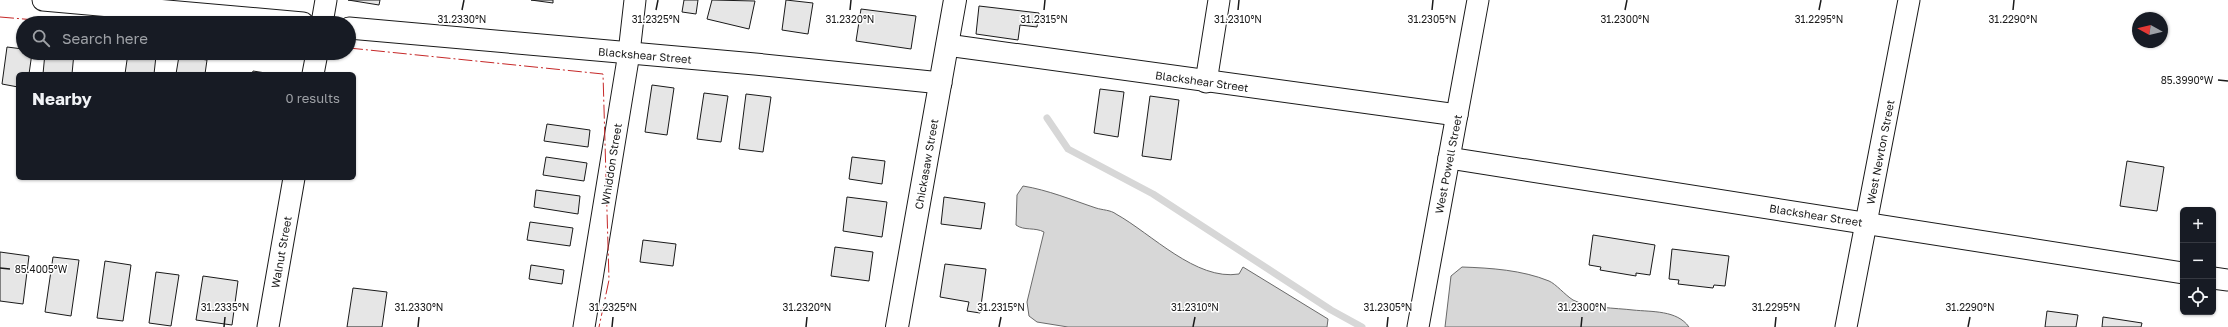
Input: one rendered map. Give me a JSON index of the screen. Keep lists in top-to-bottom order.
{
  "streets": {
    "street": [
      "Blackshear Street",
      "West Newton Street",
      "Whiddon Street",
      "Chickasaw Street",
      "West Powell Street",
      "Walnut Street"
    ]
  },
  "crossings": [
    ["Blackshear Street", "West Newton Street"],
    ["Blackshear Street", "Whiddon Street"],
    ["Blackshear Street", "Chickasaw Street"],
    ["Blackshear Street", "West Powell Street"]
  ],
  "north": "left",
  "page": {
    "search": "Search here",
    "heading": ["Nearby", "0 results"],
    "map_buttons": ["+", "−"]
  },
  "coordinates": [
    "31.2330°N",
    "31.2325°N",
    "31.2320°N",
    "31.2315°N",
    "31.2310°N",
    "31.2305°N",
    "31.2300°N",
    "31.2295°N",
    "31.2290°N",
    "85.3990°W",
    "85.4005°W",
    "31.2335°N"
  ]
}
